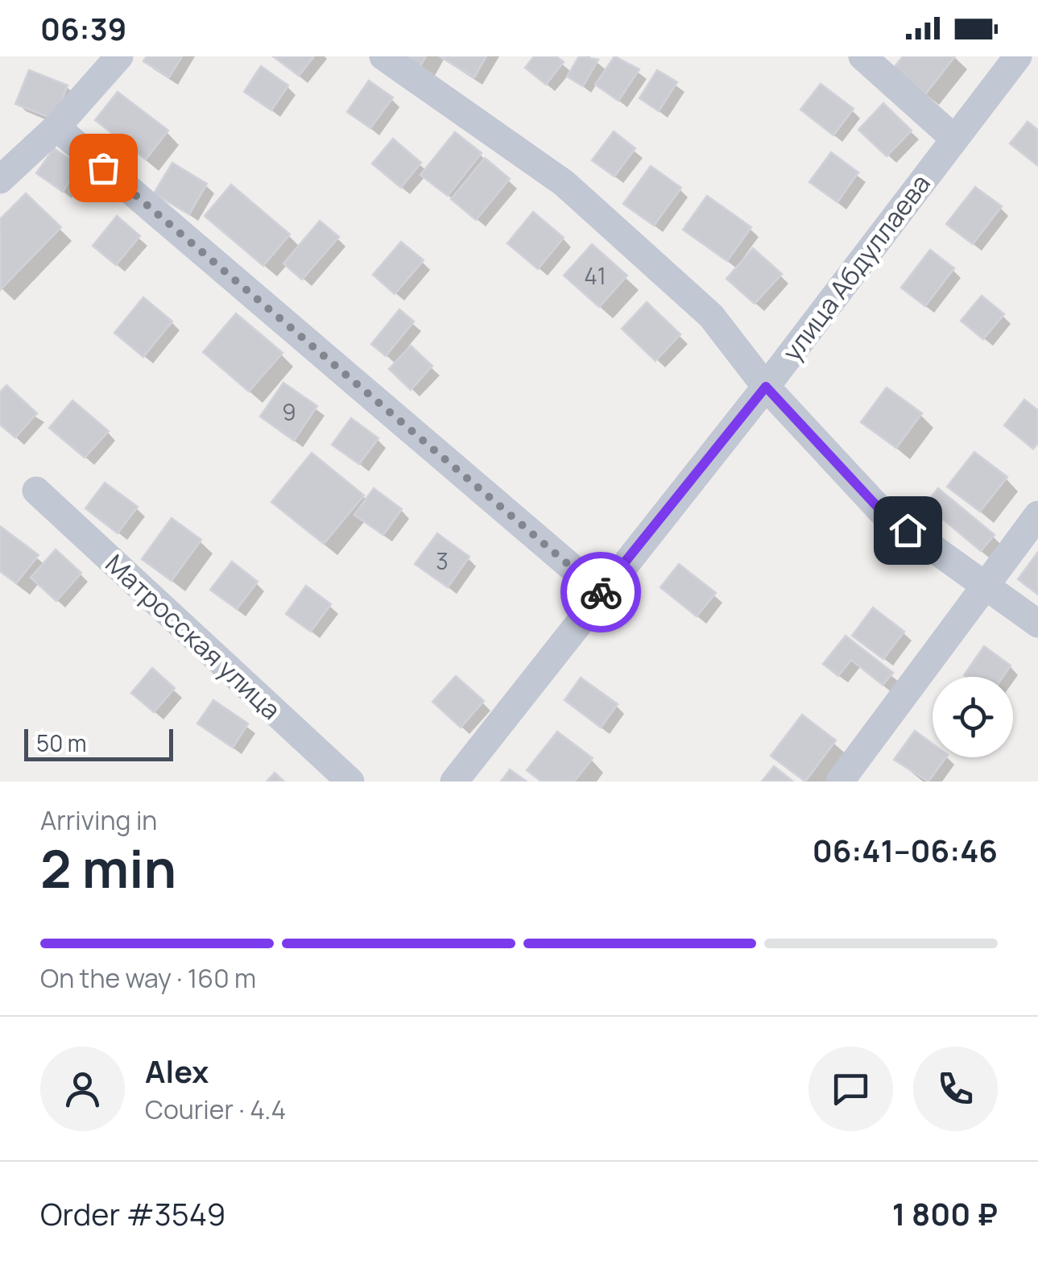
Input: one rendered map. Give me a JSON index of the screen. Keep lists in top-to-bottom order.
{
  "streets": {
    "street": ["улица Абдуллаева", "Матросская улица"]
  },
  "house_numbers": ["41", "9", "3"],
  "scale_bar": "50 m",
  "page": {
    "status": "06:39",
    "scale": "50 m",
    "heading": ["2 min", "Arriving in", "06:41–06:46"],
    "panel": [
      "Alex",
      "Courier · 4.4",
      "Order #3549",
      "1 800 ₽"
    ],
    "bar": "On the way · 160 m"
  }
}
